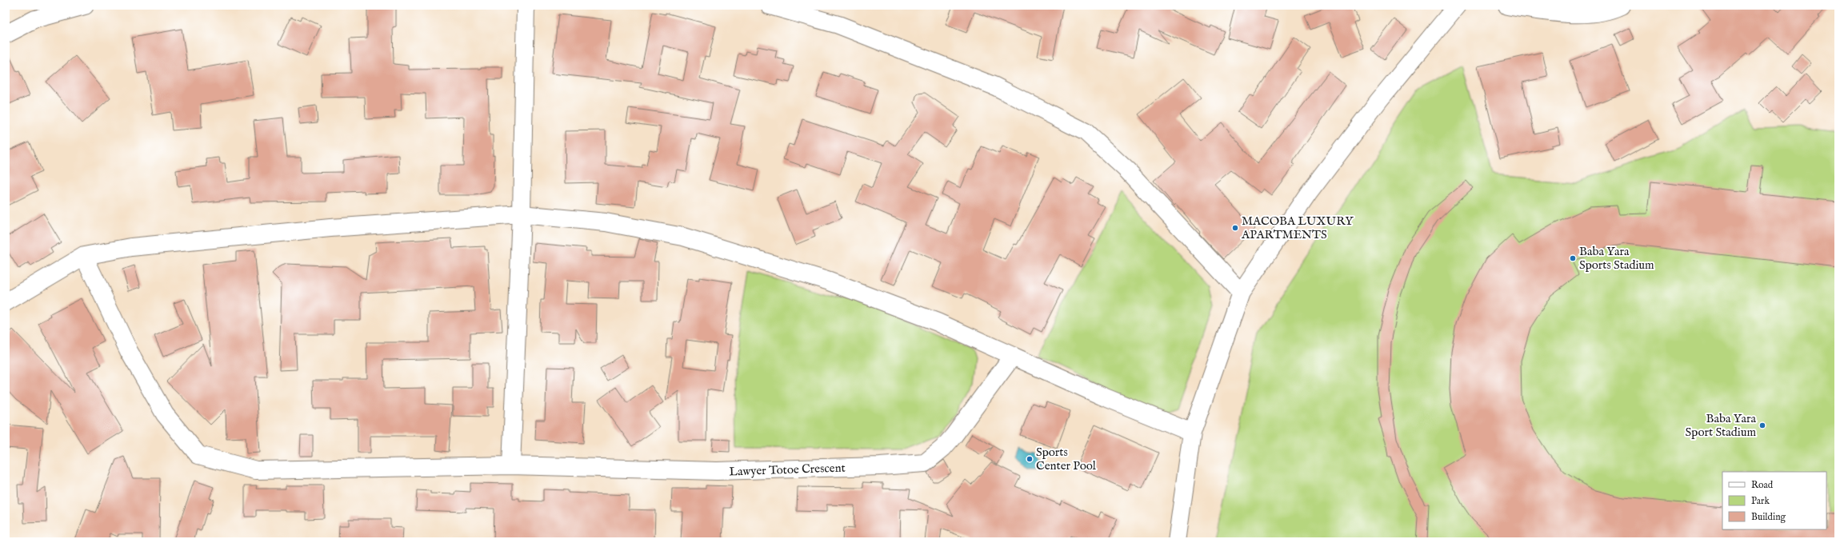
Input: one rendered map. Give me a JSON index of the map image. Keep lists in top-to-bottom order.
{
  "streets": {
    "street": ["Lawyer Totoe Crescent"]
  },
  "places": [
    "MACOBA LUXURY APARTMENTS",
    "Baba Yara Sports Stadium",
    "Baba Yara Sport Stadium",
    "Sports Center Pool"
  ],
  "legend": ["Road", "Park", "Building"]
}
